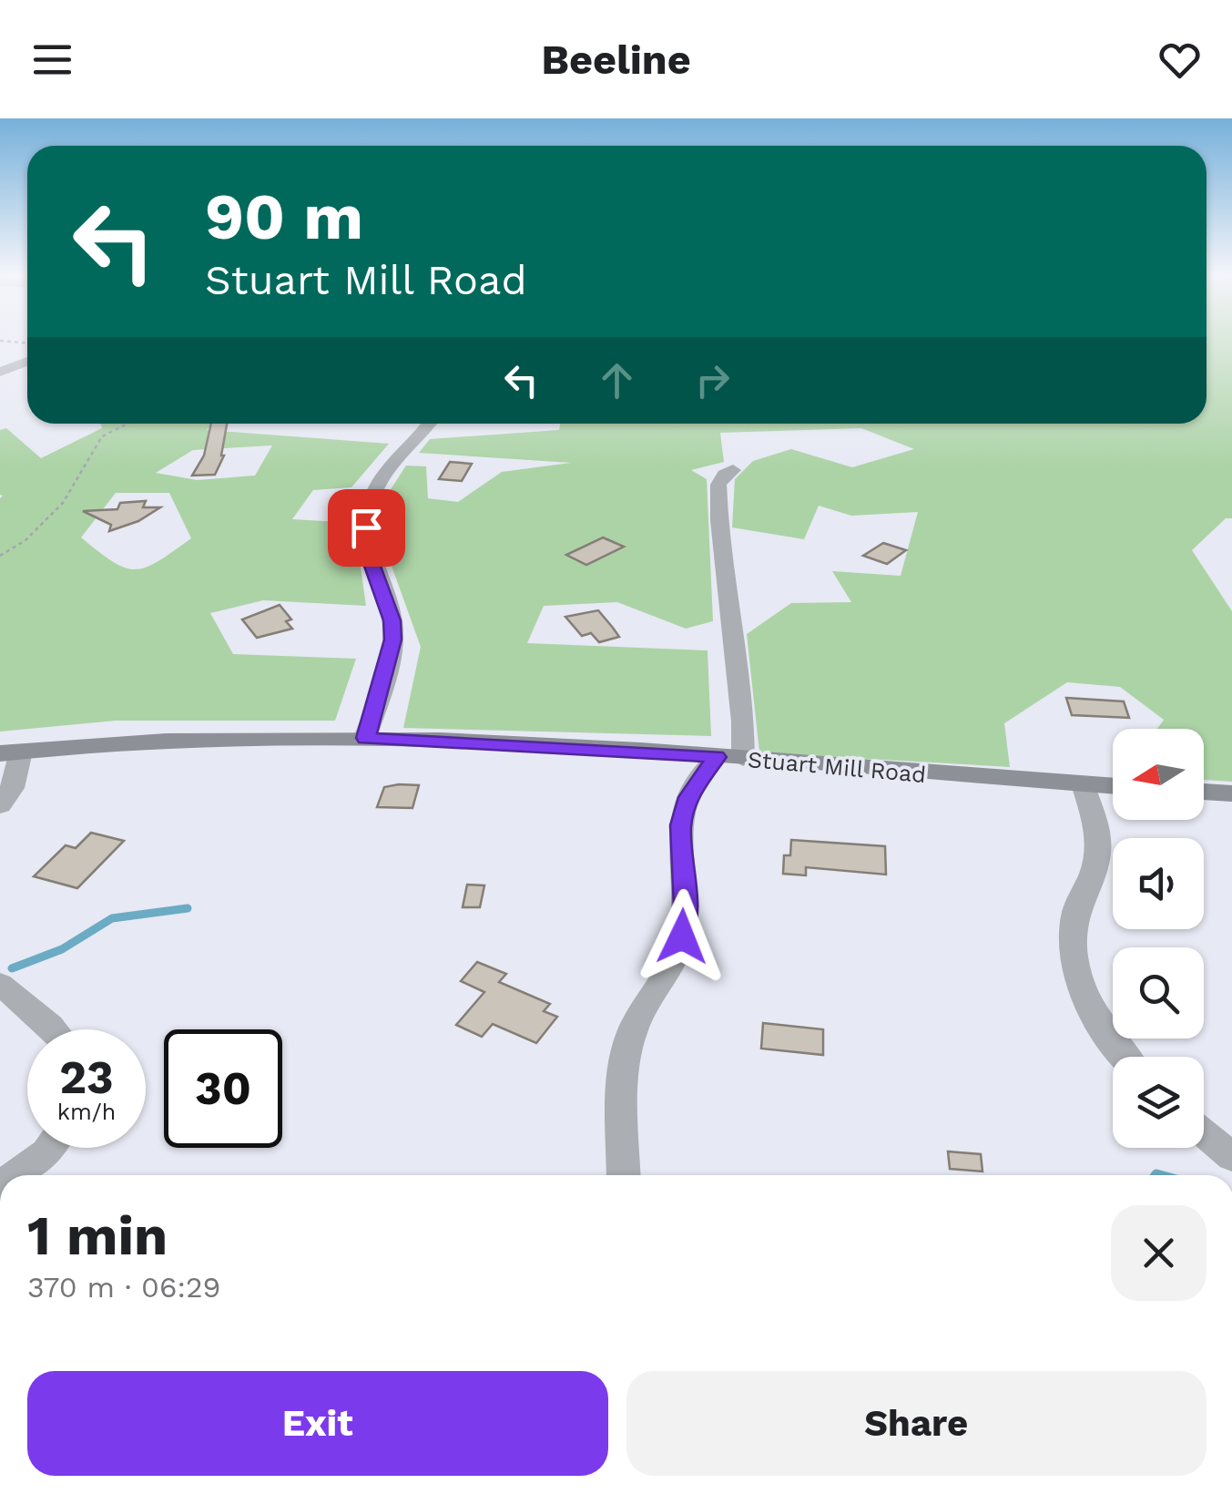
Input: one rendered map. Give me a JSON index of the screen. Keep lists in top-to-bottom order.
{
  "streets": {
    "main road": ["Stuart Mill Road"]
  },
  "north": "left",
  "page": {
    "header": "Beeline",
    "turn": ["90 m", "Stuart Mill Road"],
    "speed": "23 km/h",
    "limit": "30",
    "heading": ["1 min", "370 m · 06:29"],
    "buttons": ["Exit", "Share"]
  }
}
